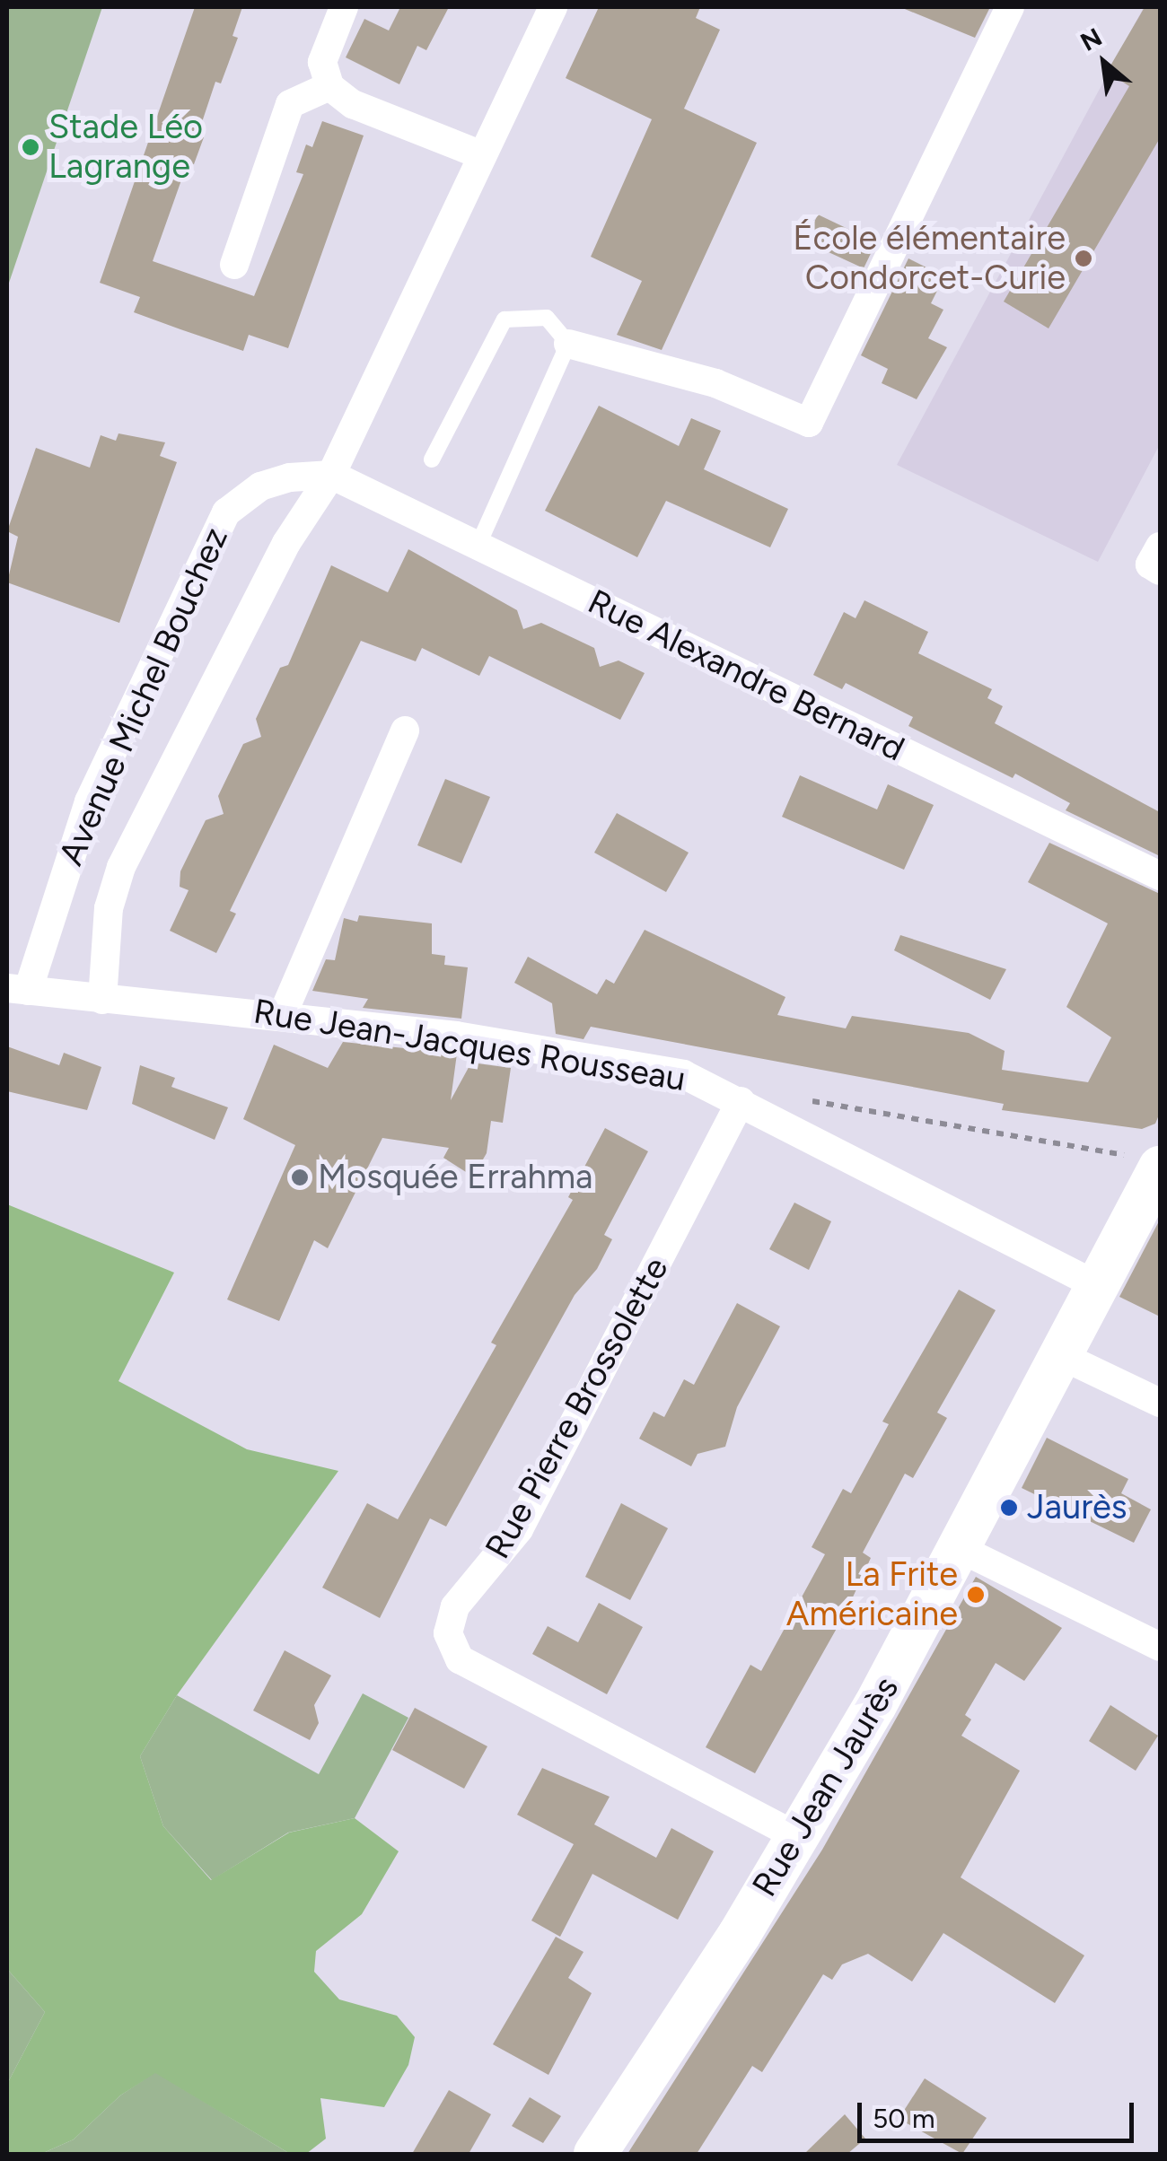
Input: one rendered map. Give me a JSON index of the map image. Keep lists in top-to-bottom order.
{
  "streets": {
    "street": [
      "Rue Alexandre Bernard",
      "Avenue Michel Bouchez",
      "Rue Jean-Jacques Rousseau",
      "Rue Pierre Brossolette",
      "Rue Jean Jaurès"
    ]
  },
  "crossings": [
    ["Rue Alexandre Bernard", "Avenue Michel Bouchez"],
    ["Avenue Michel Bouchez", "Rue Jean-Jacques Rousseau"],
    ["Rue Jean-Jacques Rousseau", "Rue Pierre Brossolette"],
    ["Rue Jean-Jacques Rousseau", "Rue Jean Jaurès"],
    ["Rue Pierre Brossolette", "Rue Jean Jaurès"]
  ],
  "places": [
    "Stade Léo Lagrange",
    "École élémentaire Condorcet-Curie",
    "Mosquée Errahma",
    "Jaurès",
    "La Frite Américaine"
  ],
  "scale_bar": "50 m",
  "north": "top left"
}
